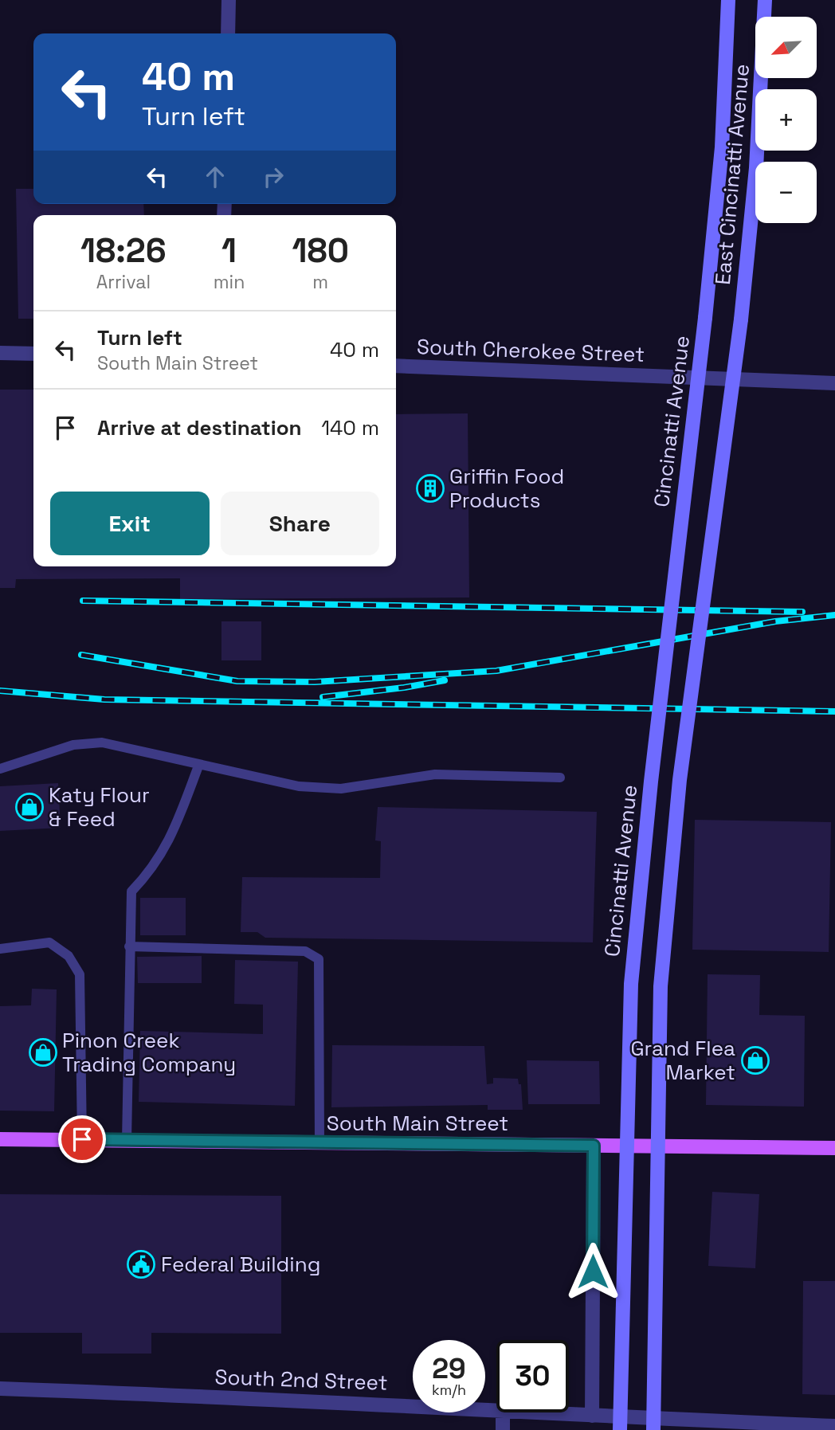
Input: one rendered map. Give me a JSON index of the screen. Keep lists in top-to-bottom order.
{
  "streets": {
    "main road": ["South Main Street"],
    "street": [
      "East Cincinatti Avenue",
      "South Cherokee Street",
      "Cincinatti Avenue",
      "South 2nd Street"
    ]
  },
  "crossings": [
    ["East Cincinatti Avenue", "Cincinatti Avenue"]
  ],
  "places": {
    "building": ["Griffin Food Products"],
    "shop": ["Katy Flour & Feed", "Pinon Creek Trading Company", "Grand Flea Market"],
    "public building": ["Federal Building"]
  },
  "north": "bottom left",
  "page": {
    "map_buttons": ["+", "−"],
    "turn": ["40 m", "Turn left"],
    "eta": [
      "18:26",
      "Arrival",
      "1",
      "min",
      "180",
      "m"
    ],
    "list": [
      {
        "name": "Turn left",
        "note": "South Main Street",
        "value": "40 m"
      },
      {
        "name": "Arrive at destination",
        "value": "140 m"
      }
    ],
    "buttons": ["Exit", "Share"],
    "speed": "29 km/h",
    "limit": "30"
  }
}
